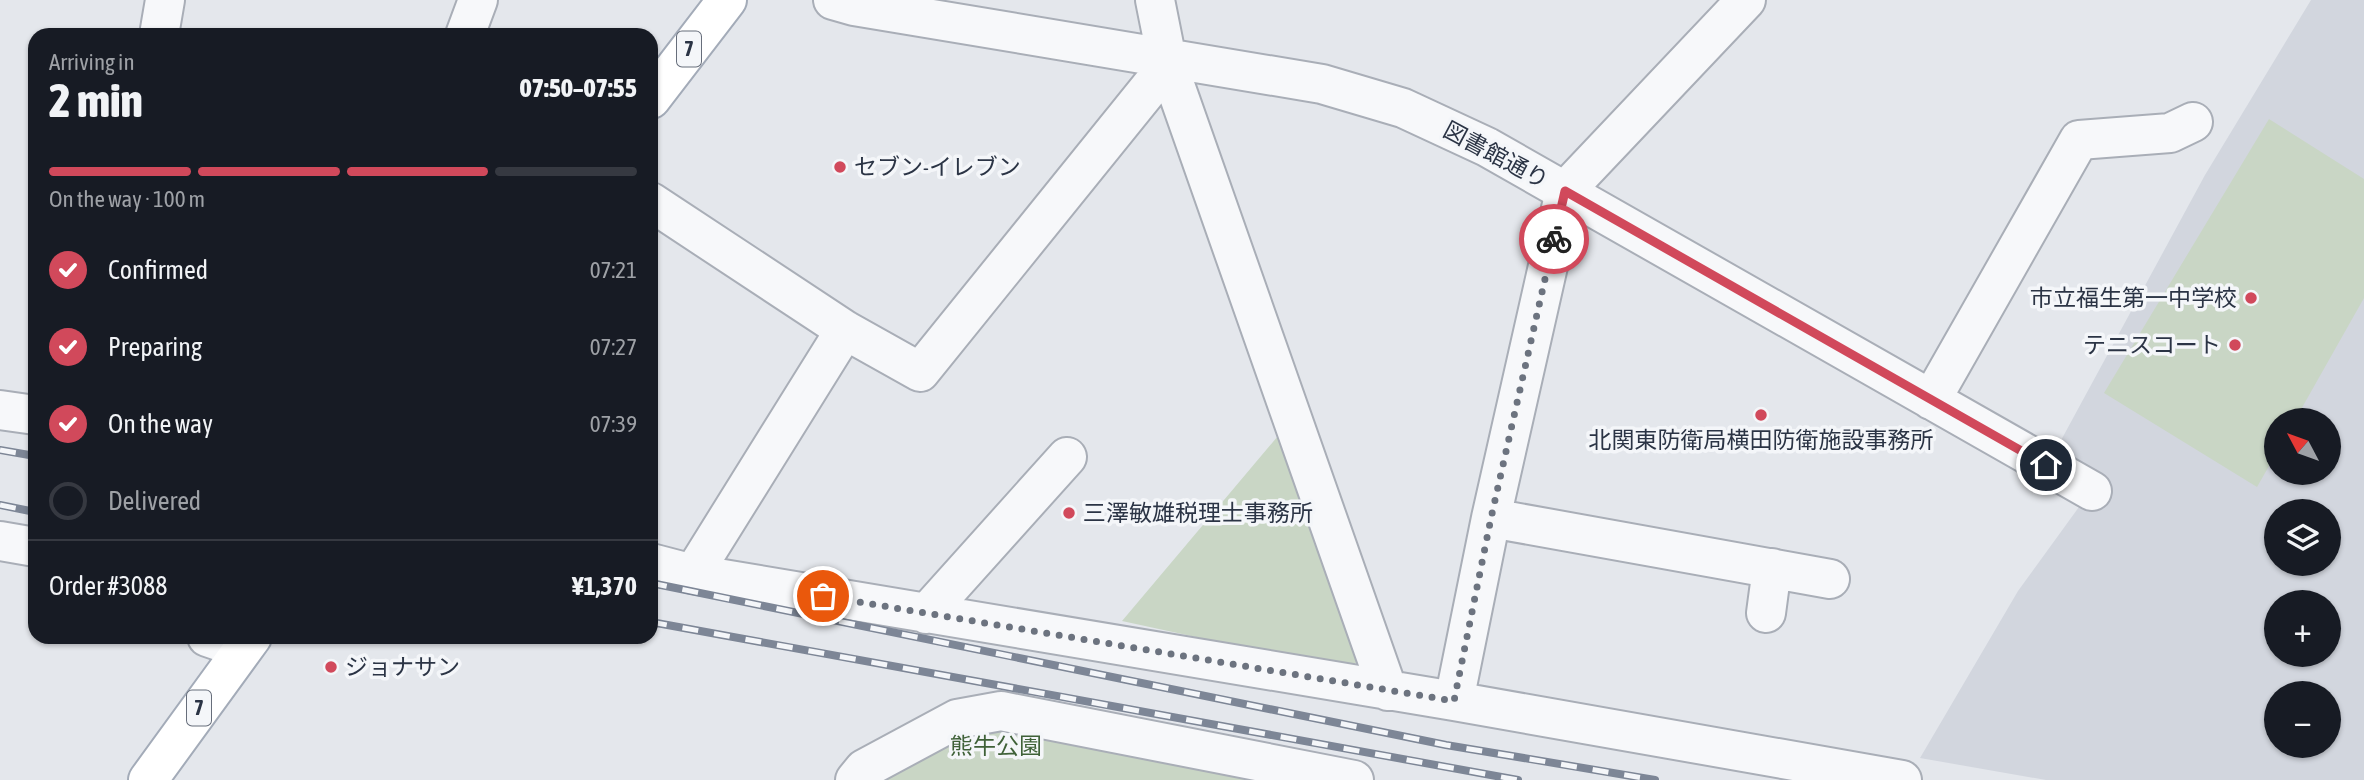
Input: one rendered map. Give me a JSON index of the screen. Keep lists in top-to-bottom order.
{
  "streets": {
    "main road": ["7"],
    "street": ["図書館通り"]
  },
  "parks": ["熊牛公園"],
  "places": [
    "セブン-イレブン",
    "市立福生第一中学校",
    "テニスコート",
    "北関東防衛局横田防衛施設事務所",
    "三澤敏雄税理士事務所",
    "ジョナサン"
  ],
  "north": "top left",
  "page": {
    "heading": ["2 min", "Arriving in", "07:50–07:55"],
    "panel": ["Order #3088", "¥1,370"],
    "bar": "On the way · 100 m",
    "list": [
      ["Confirmed", "07:21"],
      ["Preparing", "07:27"],
      ["On the way", "07:39"],
      "Delivered"
    ],
    "map_buttons": ["+", "−"]
  }
}
